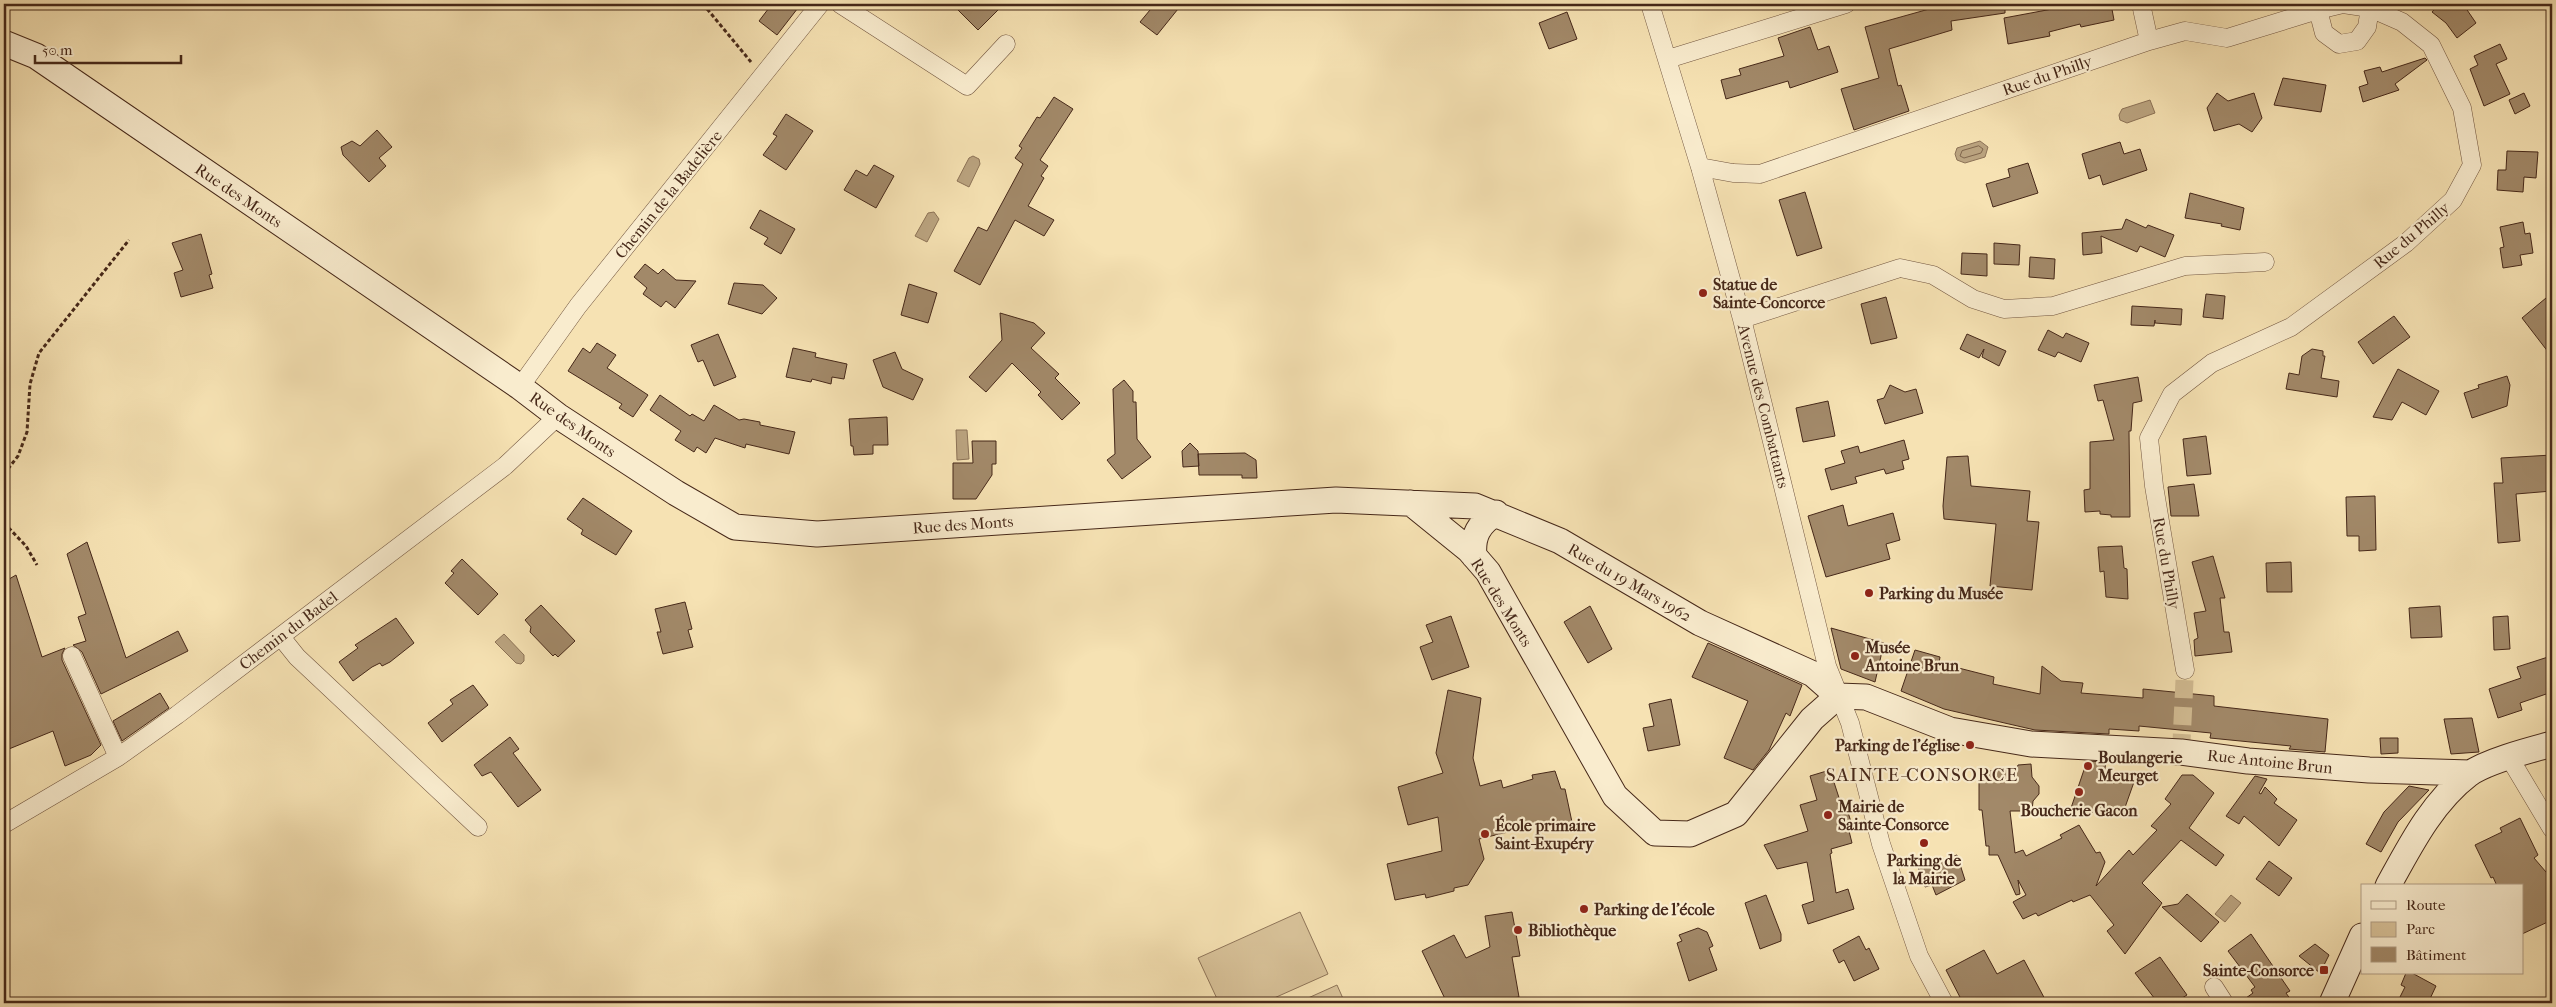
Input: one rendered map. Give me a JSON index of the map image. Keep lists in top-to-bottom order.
{
  "streets": {
    "street": [
      "Rue du Philly",
      "Chemin de la Badelière",
      "Rue des Monts",
      "Avenue des Combattants",
      "Rue du 19 Mars 1962",
      "Chemin du Badel",
      "Rue Antoine Brun"
    ]
  },
  "crossings": [
    ["Rue du Philly", "Avenue des Combattants"],
    ["Chemin de la Badelière", "Rue des Monts"],
    ["Rue des Monts", "Avenue des Combattants"],
    ["Rue des Monts", "Rue du 19 Mars 1962"],
    ["Rue des Monts", "Chemin du Badel"],
    ["Rue des Monts", "Rue Antoine Brun"],
    ["Avenue des Combattants", "Rue du 19 Mars 1962"],
    ["Avenue des Combattants", "Rue Antoine Brun"],
    ["Rue du 19 Mars 1962", "Rue Antoine Brun"]
  ],
  "districts": ["SAINTE-CONSORCE"],
  "places": {
    "other": [
      "Statue de Sainte-Concorce",
      "Parking du Musée",
      "Musée Antoine Brun",
      "Parking de l'église",
      "Boulangerie Meurget",
      "Boucherie Gacon",
      "Mairie de Sainte-Consorce",
      "École primaire Saint-Exupéry",
      "Parking de la Mairie",
      "Parking de l'école",
      "Bibliothèque"
    ],
    "transit": ["Sainte-Consorce"]
  },
  "legend": ["Route", "Parc", "Bâtiment"],
  "scale_bar": "50 m"
}
